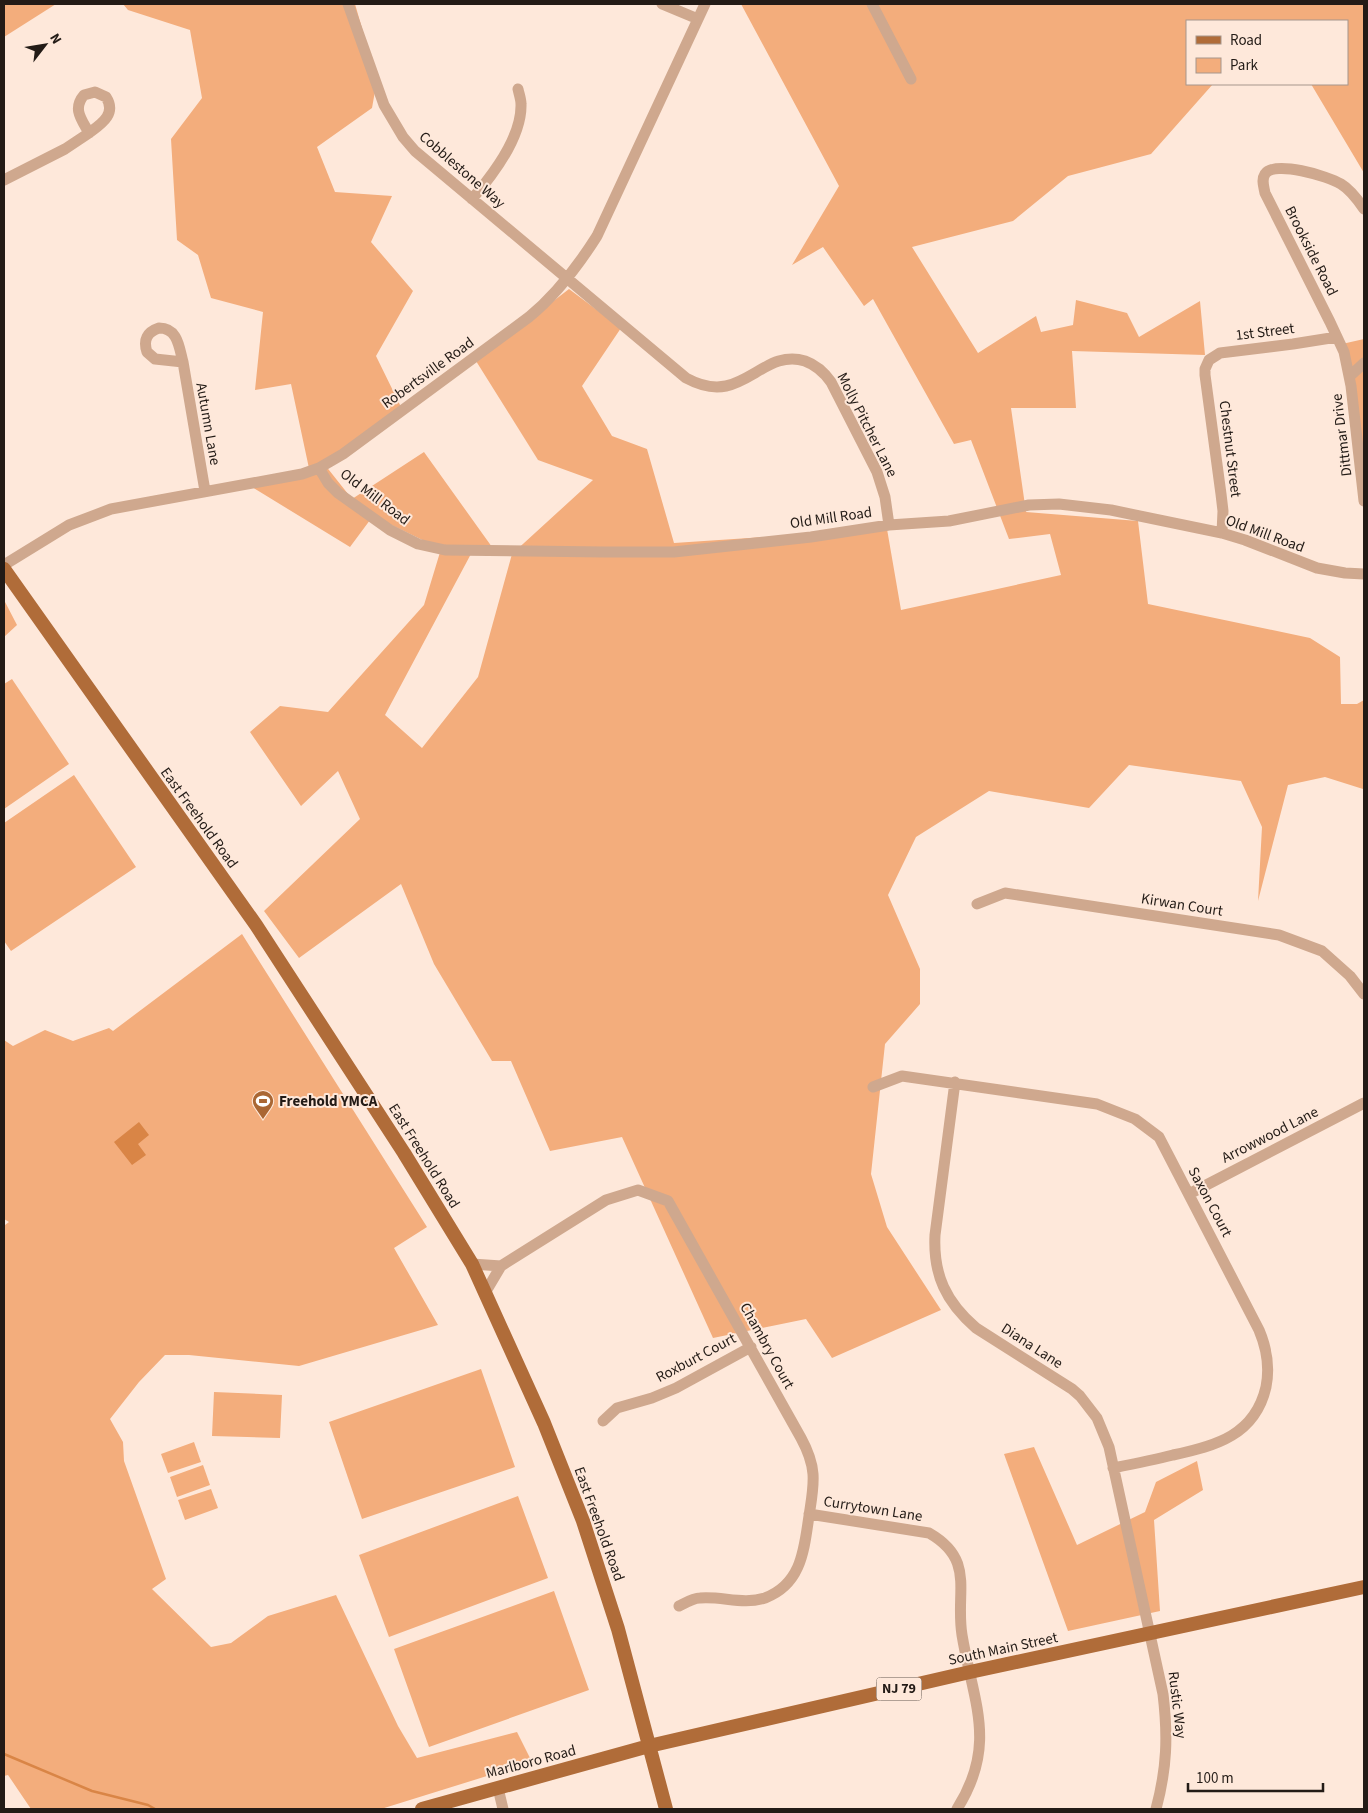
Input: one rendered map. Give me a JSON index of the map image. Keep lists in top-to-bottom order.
{
  "streets": {
    "main road": [
      "East Freehold Road",
      "South Main Street",
      "NJ 79",
      "Marlboro Road"
    ],
    "street": [
      "Cobblestone Way",
      "Brookside Road",
      "1st Street",
      "Robertsville Road",
      "Autumn Lane",
      "Molly Pitcher Lane",
      "Dittmar Drive",
      "Chestnut Street",
      "Old Mill Road",
      "Kirwan Court",
      "Arrowwood Lane",
      "Saxon Court",
      "Chambry Court",
      "Diana Lane",
      "Roxburt Court",
      "Currytown Lane",
      "Rustic Way"
    ]
  },
  "crossings": [
    ["Cobblestone Way", "Robertsville Road"],
    ["Cobblestone Way", "Molly Pitcher Lane"],
    ["Brookside Road", "1st Street"],
    ["Brookside Road", "Dittmar Drive"],
    ["1st Street", "Dittmar Drive"],
    ["1st Street", "Chestnut Street"],
    ["Robertsville Road", "Autumn Lane"],
    ["Robertsville Road", "Molly Pitcher Lane"],
    ["Robertsville Road", "Old Mill Road"],
    ["Molly Pitcher Lane", "Old Mill Road"],
    ["Chestnut Street", "Old Mill Road"],
    ["East Freehold Road", "Chambry Court"],
    ["East Freehold Road", "South Main Street"],
    ["East Freehold Road", "Marlboro Road"],
    ["Arrowwood Lane", "Saxon Court"],
    ["Saxon Court", "Diana Lane"],
    ["Chambry Court", "Roxburt Court"],
    ["Chambry Court", "Currytown Lane"],
    ["Diana Lane", "South Main Street"],
    ["Diana Lane", "Rustic Way"],
    ["Currytown Lane", "South Main Street"],
    ["South Main Street", "Rustic Way"],
    ["South Main Street", "Marlboro Road"]
  ],
  "places": {
    "sports": ["Freehold YMCA"]
  },
  "legend": ["Road", "Park"],
  "scale_bar": "100 m",
  "north": "top right"
}
